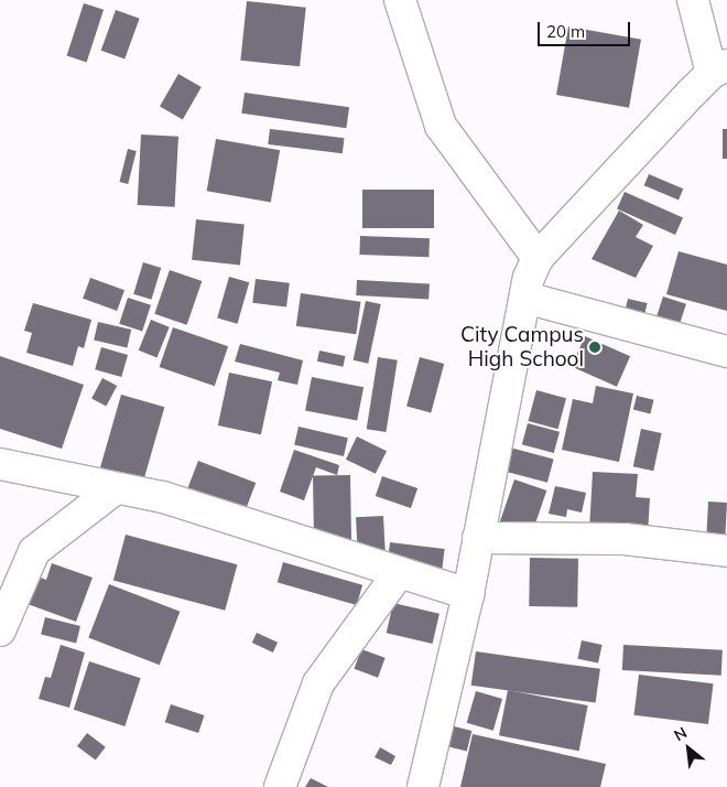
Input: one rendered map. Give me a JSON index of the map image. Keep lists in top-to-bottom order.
{
  "places": ["City Campus High School"],
  "scale_bar": "20 m",
  "north": "top left"
}
